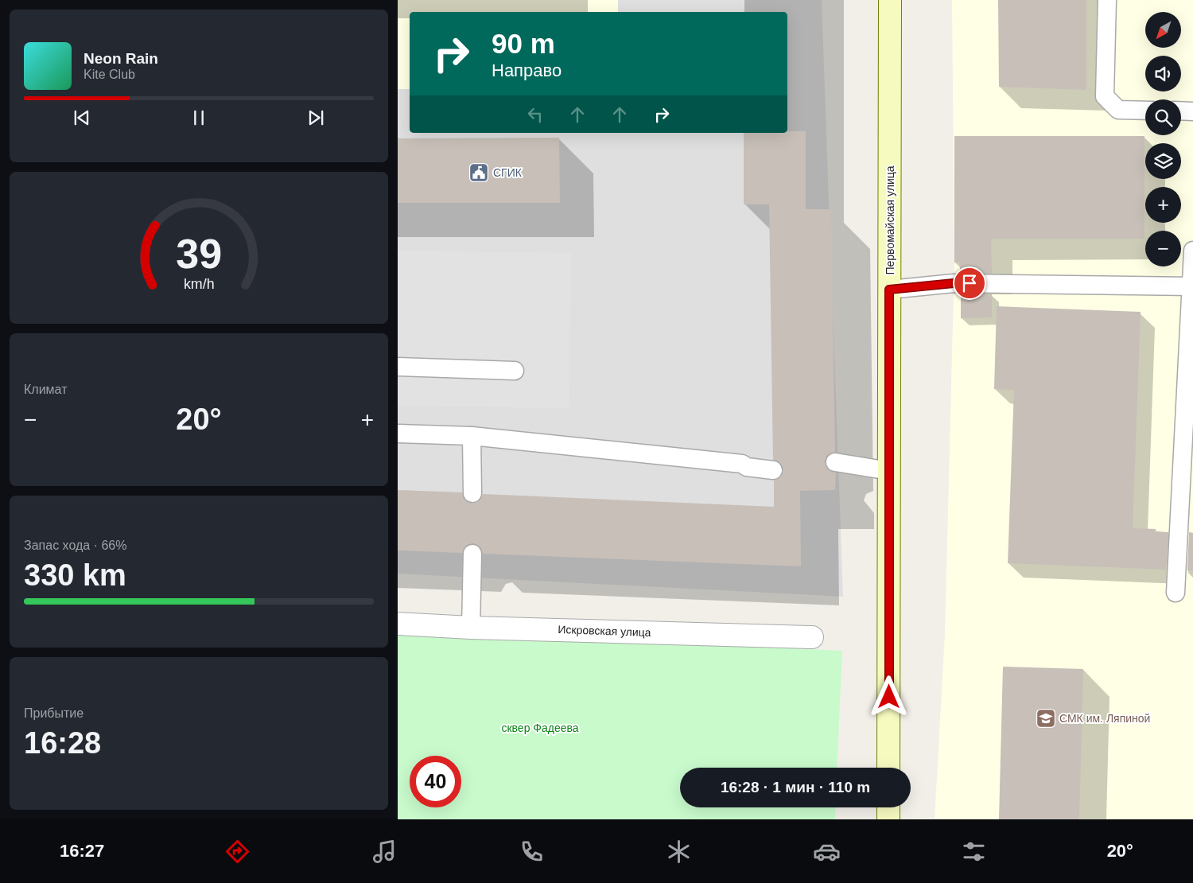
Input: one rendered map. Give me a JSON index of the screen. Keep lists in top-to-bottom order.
{
  "streets": {
    "street": ["Первомайская улица", "Искровская улица"]
  },
  "parks": ["сквер Фадеева"],
  "places": {
    "public building": ["СГИК"],
    "school or university": ["СМК им. Ляпиной"]
  },
  "north": "bottom left",
  "page": {
    "map_buttons": ["+", "−"],
    "turn": ["90 m", "Направо"],
    "song": ["Neon Rain", "Kite Club"],
    "tile": [
      "Климат",
      ["Запас хода · 66%", "330 km"],
      ["Прибытие", "16:28"]
    ],
    "heat": ["−", "20°", "+"],
    "limit": "40",
    "trip": "16:28 · 1 мин · 110 m",
    "tabs": ["16:27", "20°"],
    "gauge": ["39", "km/h"]
  }
}
